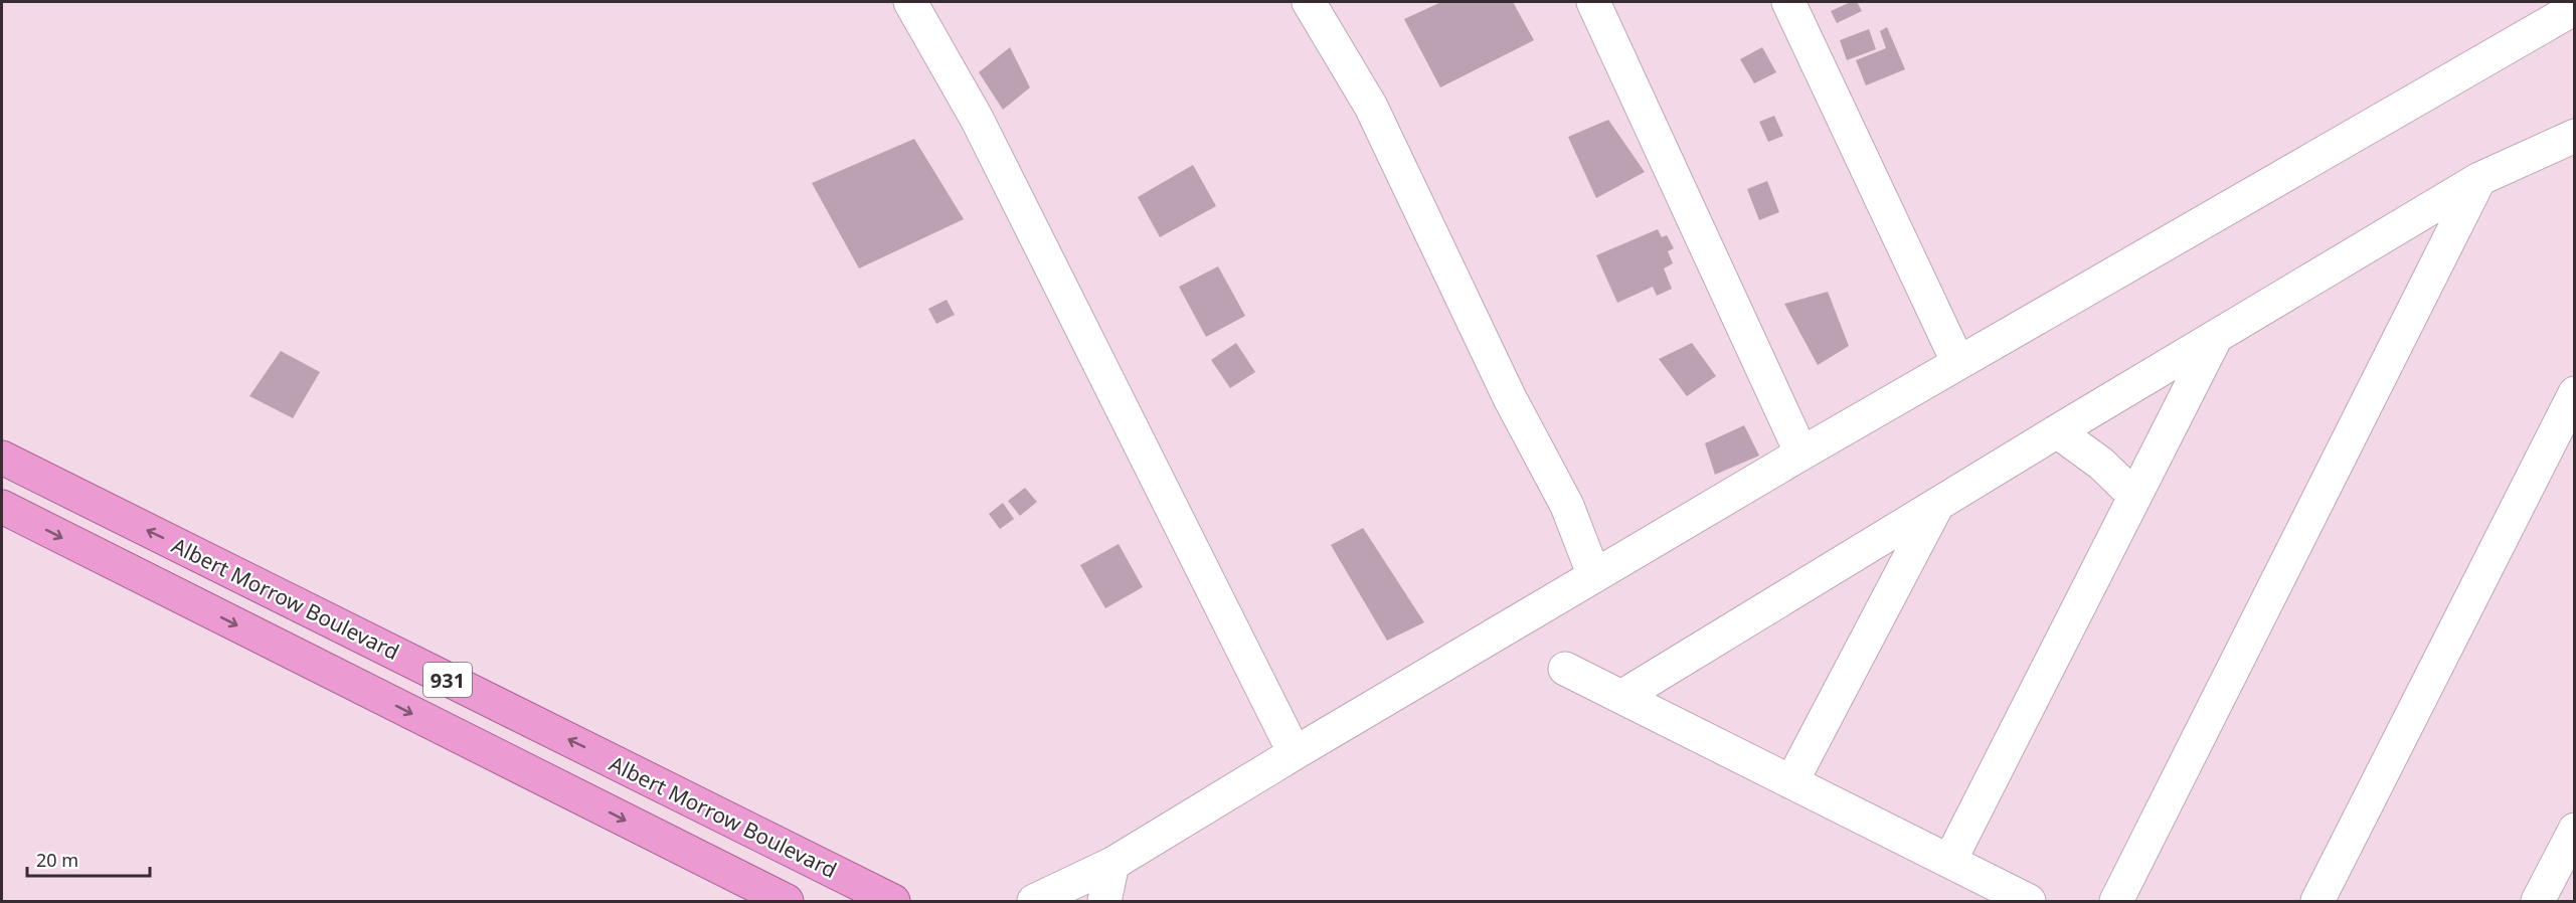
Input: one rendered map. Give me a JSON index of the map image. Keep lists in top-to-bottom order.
{
  "streets": {
    "highway": ["Albert Morrow Boulevard", "931"]
  },
  "scale_bar": "20 m"
}
